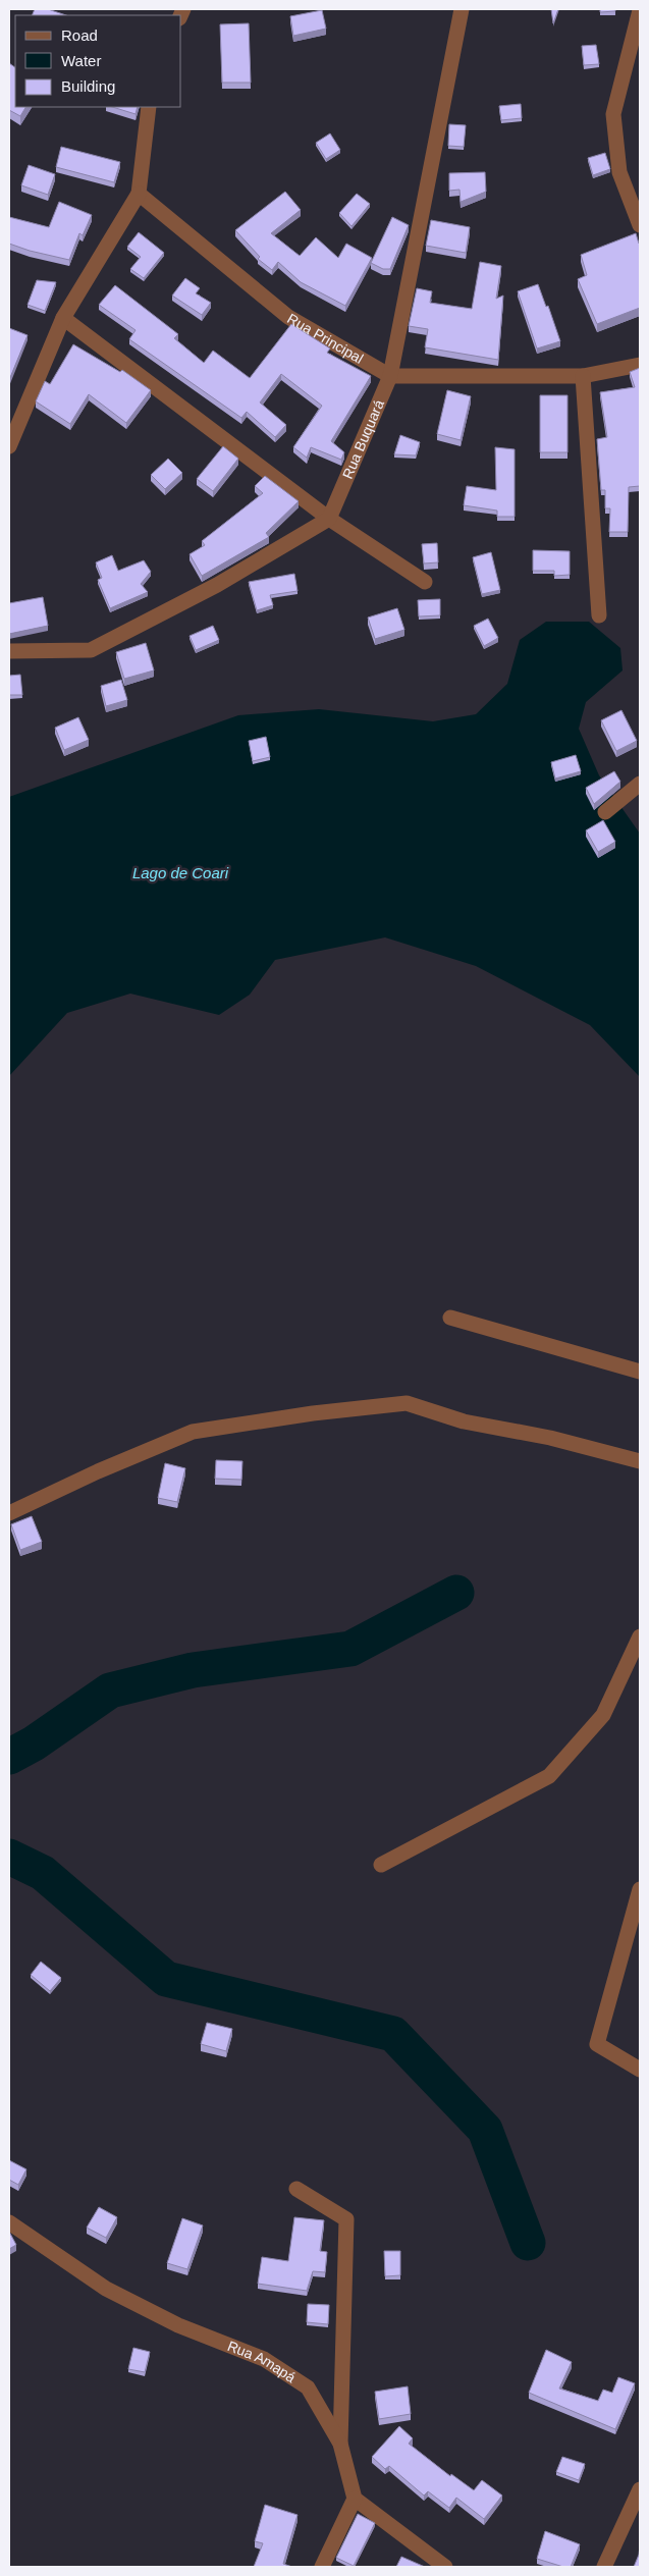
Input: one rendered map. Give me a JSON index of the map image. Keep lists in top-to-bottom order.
{
  "streets": {
    "street": ["Rua Principal", "Rua Buquará", "Rua Amapá"]
  },
  "crossings": [
    ["Rua Principal", "Rua Buquará"]
  ],
  "water": ["Lago de Coari"],
  "legend": ["Road", "Water", "Building"]
}
